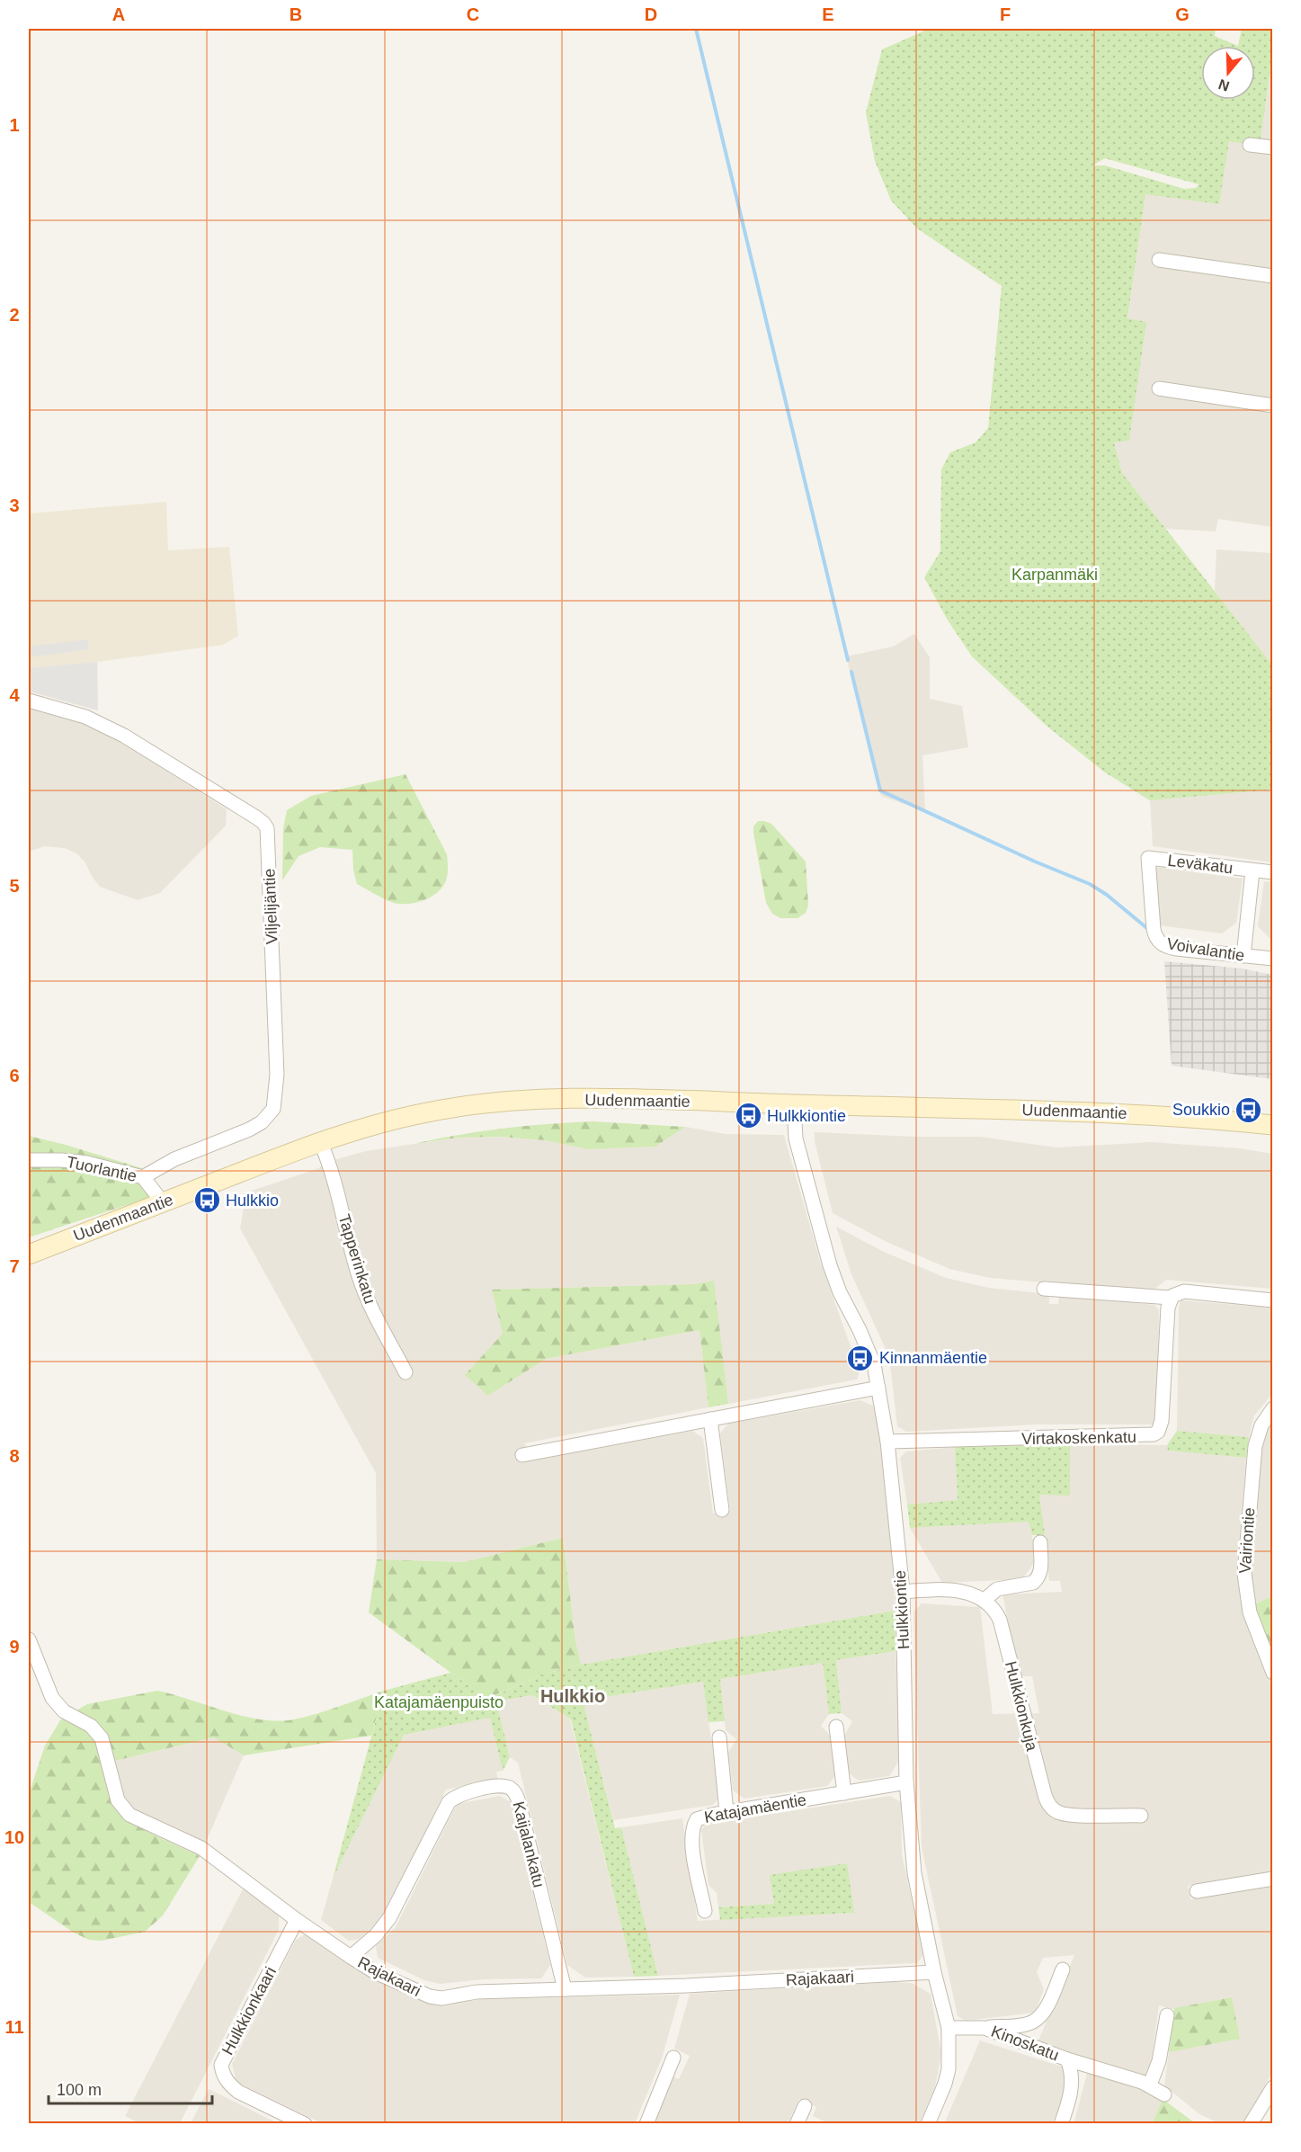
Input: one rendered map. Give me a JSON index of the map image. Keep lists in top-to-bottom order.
{
  "streets": {
    "main road": ["Uudenmaantie"],
    "street": [
      "Leväkatu",
      "Viljelijäntie",
      "Voivalantie",
      "Tuorlantie",
      "Tapperinkatu",
      "Virtakoskenkatu",
      "Vairiontie",
      "Hulkkiontie",
      "Hulkkionkuja",
      "Katajamäentie",
      "Kaijalankatu",
      "Rajakaari",
      "Hulkkionkaari",
      "Kinoskatu"
    ]
  },
  "crossings": [
    ["Leväkatu", "Voivalantie"],
    ["Viljelijäntie", "Tuorlantie"],
    ["Uudenmaantie", "Tuorlantie"],
    ["Uudenmaantie", "Tapperinkatu"],
    ["Uudenmaantie", "Hulkkiontie"],
    ["Virtakoskenkatu", "Hulkkiontie"],
    ["Hulkkiontie", "Katajamäentie"],
    ["Hulkkiontie", "Rajakaari"],
    ["Hulkkiontie", "Kinoskatu"],
    ["Kaijalankatu", "Rajakaari"],
    ["Rajakaari", "Hulkkionkaari"]
  ],
  "districts": ["Hulkkio"],
  "parks": ["Karpanmäki", "Katajamäenpuisto"],
  "places": {
    "bus stop": [
      "Soukkio",
      "Hulkkiontie",
      "Hulkkio",
      "Kinnanmäentie"
    ]
  },
  "scale_bar": "100 m",
  "north": "bottom",
  "grid": {
    "columns": [
      "A",
      "B",
      "C",
      "D",
      "E",
      "F",
      "G"
    ],
    "rows": [
      "1",
      "2",
      "3",
      "4",
      "5",
      "6",
      "7",
      "8",
      "9",
      "10",
      "11"
    ]
  }
}
